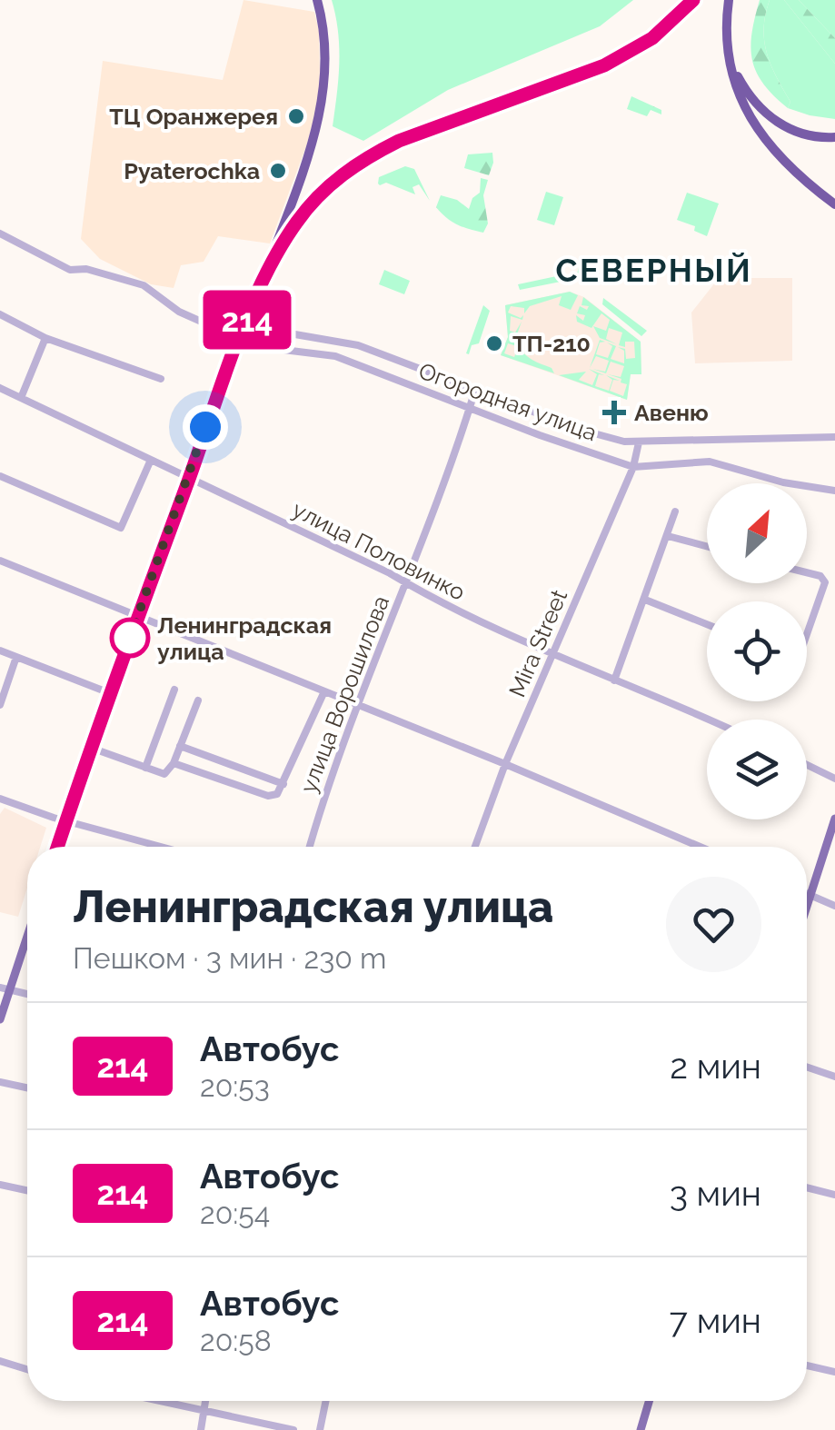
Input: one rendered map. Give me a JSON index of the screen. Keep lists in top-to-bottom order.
{
  "streets": {
    "street": [
      "Огородная улица",
      "улица Половинко",
      "Mira Street",
      "улица Ворошилова"
    ]
  },
  "crossings": [
    ["Огородная улица", "Mira Street"],
    ["Огородная улица", "улица Ворошилова"],
    ["улица Половинко", "Mira Street"],
    ["улица Половинко", "улица Ворошилова"]
  ],
  "districts": ["СЕВЕРНЫЙ"],
  "places": {
    "other": [
      "ТЦ Оранжерея",
      "Pyaterochka",
      "ТП-210",
      "Ленинградская улица"
    ],
    "health": ["Авеню"]
  },
  "lines": ["bus line 214"],
  "north": "top right",
  "page": {
    "on_map": "214",
    "heading": ["Ленинградская улица", "Пешком · 3 мин · 230 m"],
    "list": [
      {
        "mark": "214",
        "name": "Автобус",
        "note": "20:53",
        "value": "2 мин"
      },
      {
        "mark": "214",
        "name": "Автобус",
        "note": "20:54",
        "value": "3 мин"
      },
      {
        "mark": "214",
        "name": "Автобус",
        "note": "20:58",
        "value": "7 мин"
      }
    ]
  }
}
